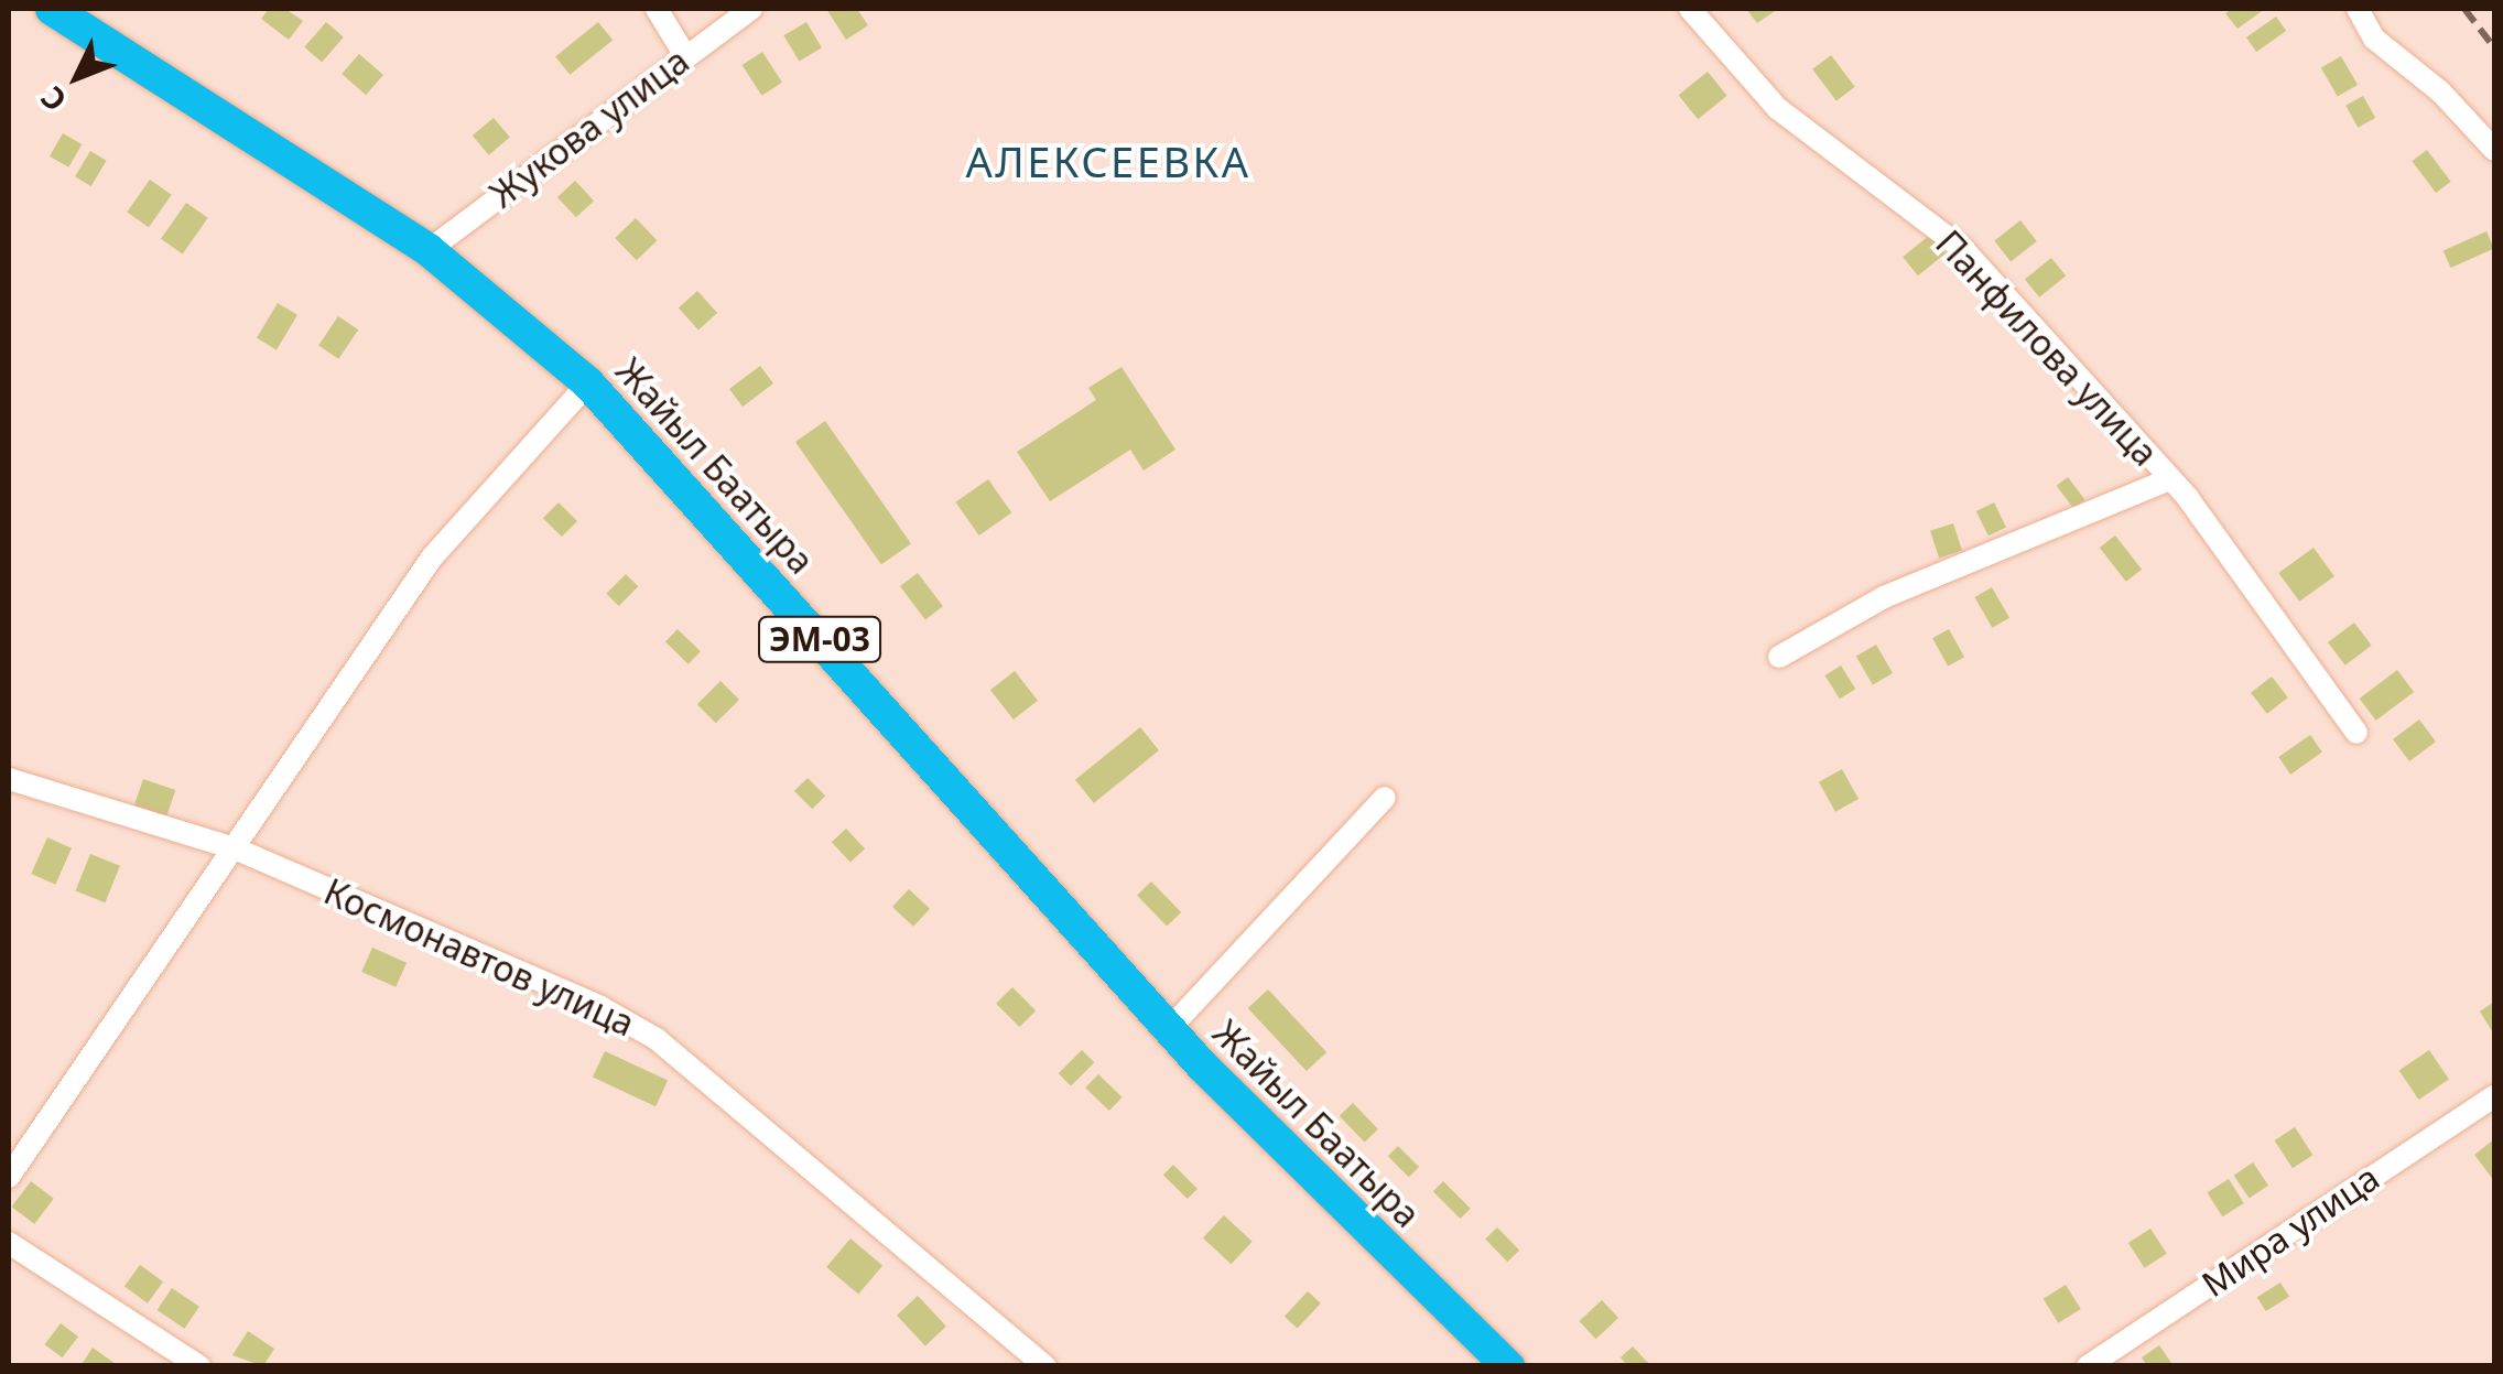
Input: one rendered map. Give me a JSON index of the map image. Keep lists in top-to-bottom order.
{
  "streets": {
    "highway": ["Жайыл Баатыра", "ЭМ-03"],
    "street": [
      "Жукова улица",
      "Панфилова улица",
      "Космонавтов улица",
      "Мира улица"
    ]
  },
  "crossings": [
    ["Жукова улица", "Жайыл Баатыра"]
  ],
  "districts": ["АЛЕКСЕЕВКА"],
  "north": "bottom left"
}
